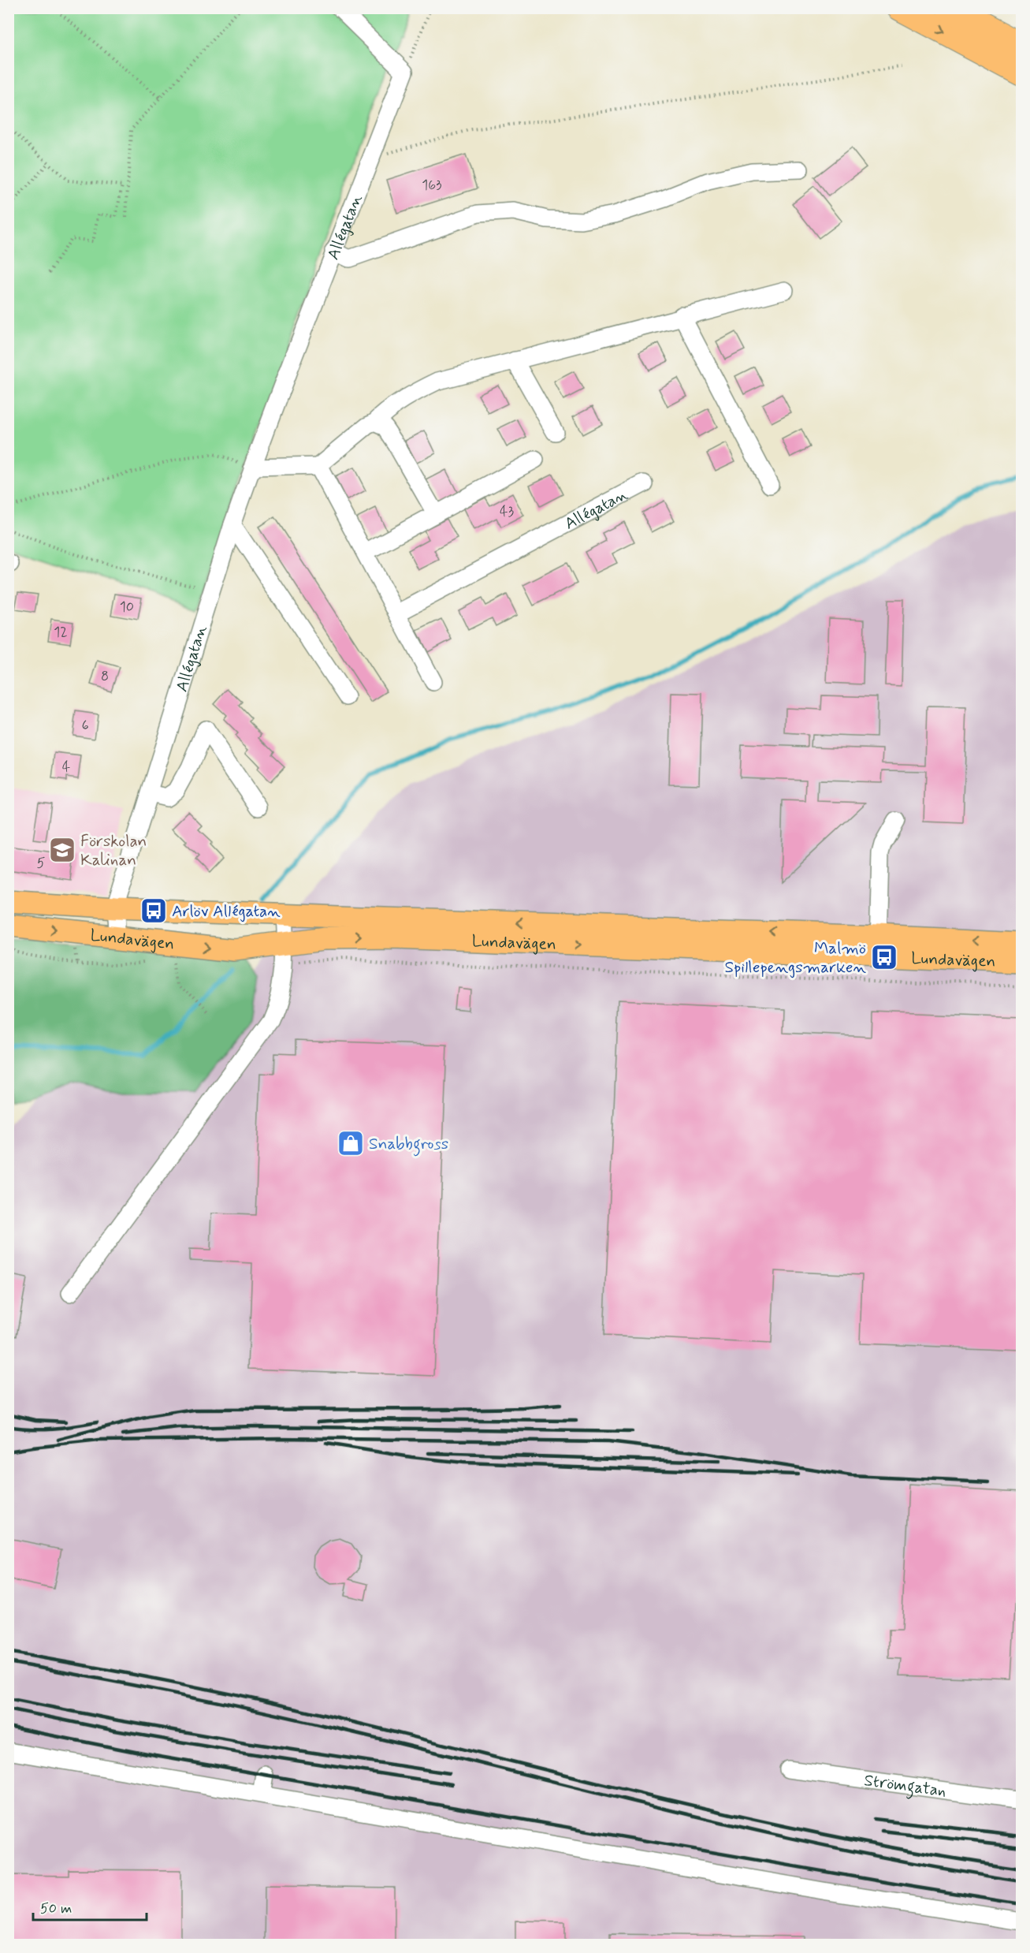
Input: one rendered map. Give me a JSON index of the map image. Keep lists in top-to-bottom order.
{
  "streets": {
    "main road": ["Lundavägen"],
    "street": ["Allégatan", "Strömgatan"]
  },
  "crossings": [
    ["Allégatan", "Lundavägen"]
  ],
  "places": {
    "school or university": ["Förskolan Kalinan"],
    "bus stop": ["Arlöv Allégatan", "Malmö Spillepengsmarken"],
    "shop": ["Snabbgross"]
  },
  "house_numbers": [
    "163",
    "43",
    "10",
    "12",
    "8",
    "6",
    "4",
    "5"
  ],
  "scale_bar": "50 m"
}
